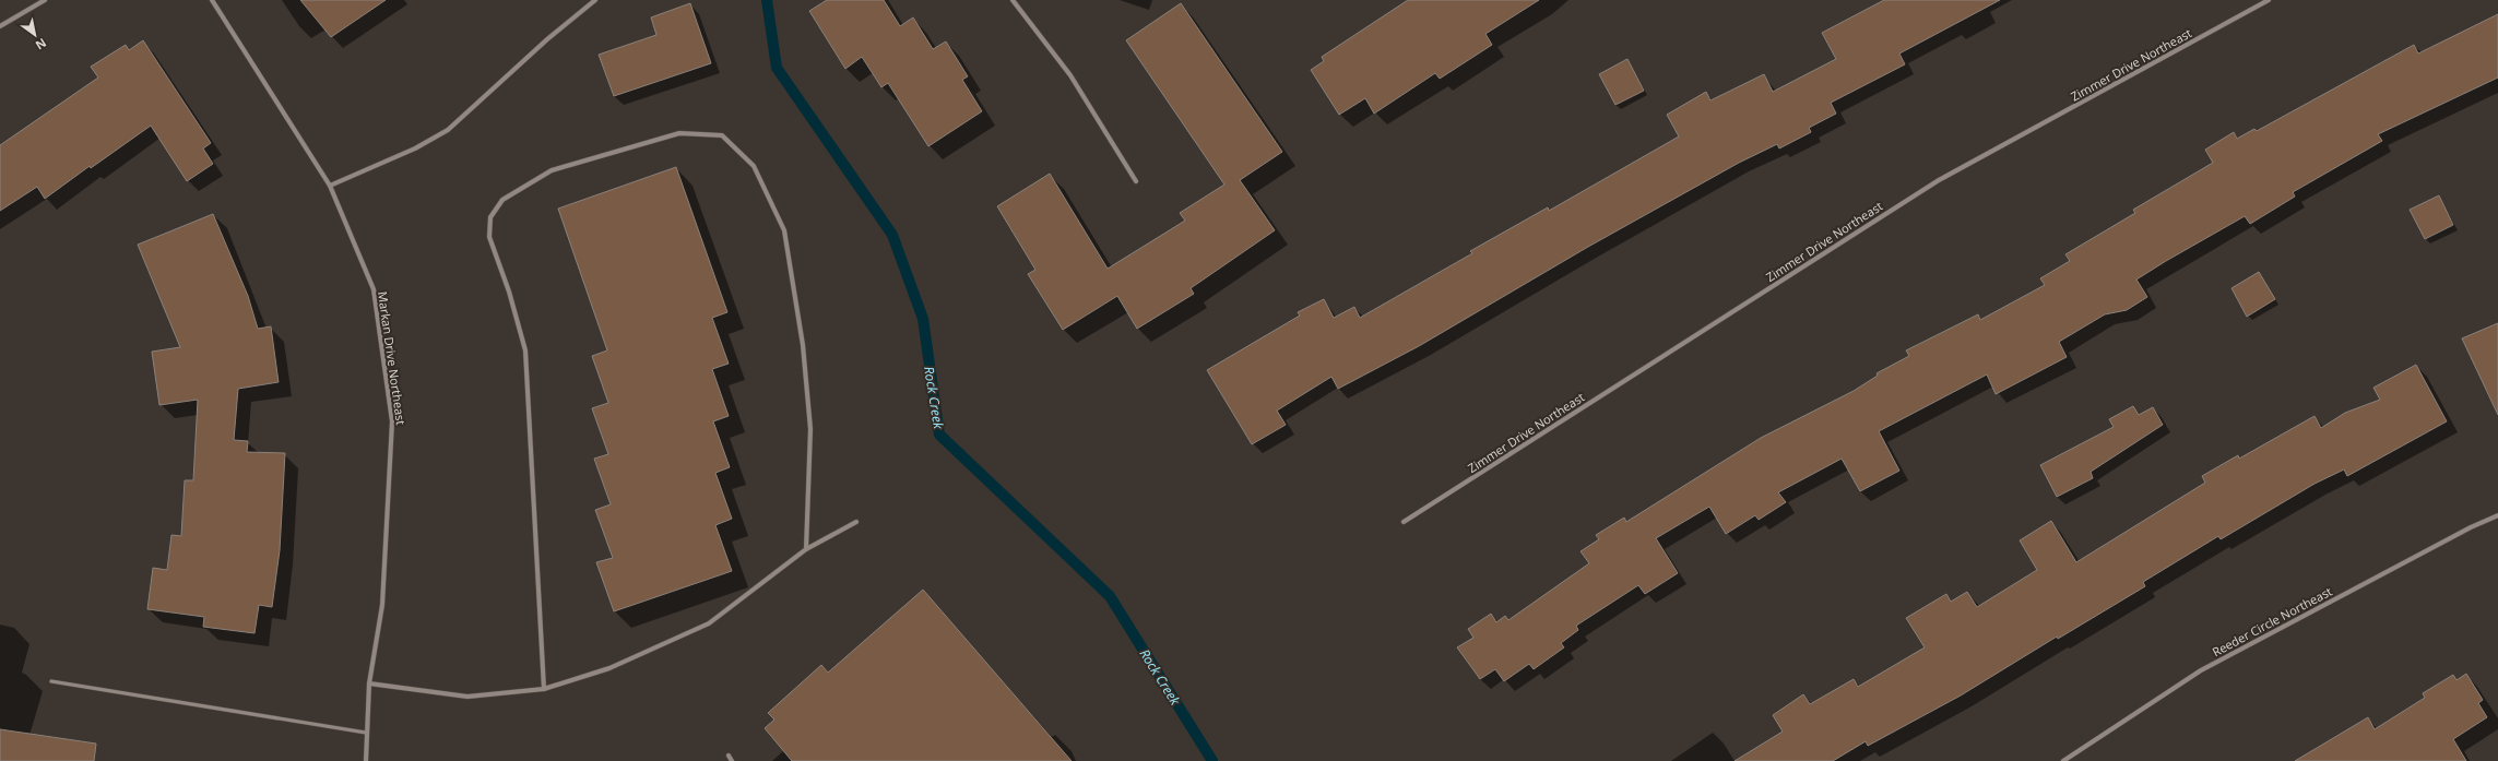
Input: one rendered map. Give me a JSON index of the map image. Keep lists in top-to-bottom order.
{
  "streets": {
    "street": ["Zimmer Drive Northeast", "Markan Drive Northeast", "Reeder Circle Northeast"]
  },
  "water": ["Rock Creek"],
  "north": "bottom right"
}
